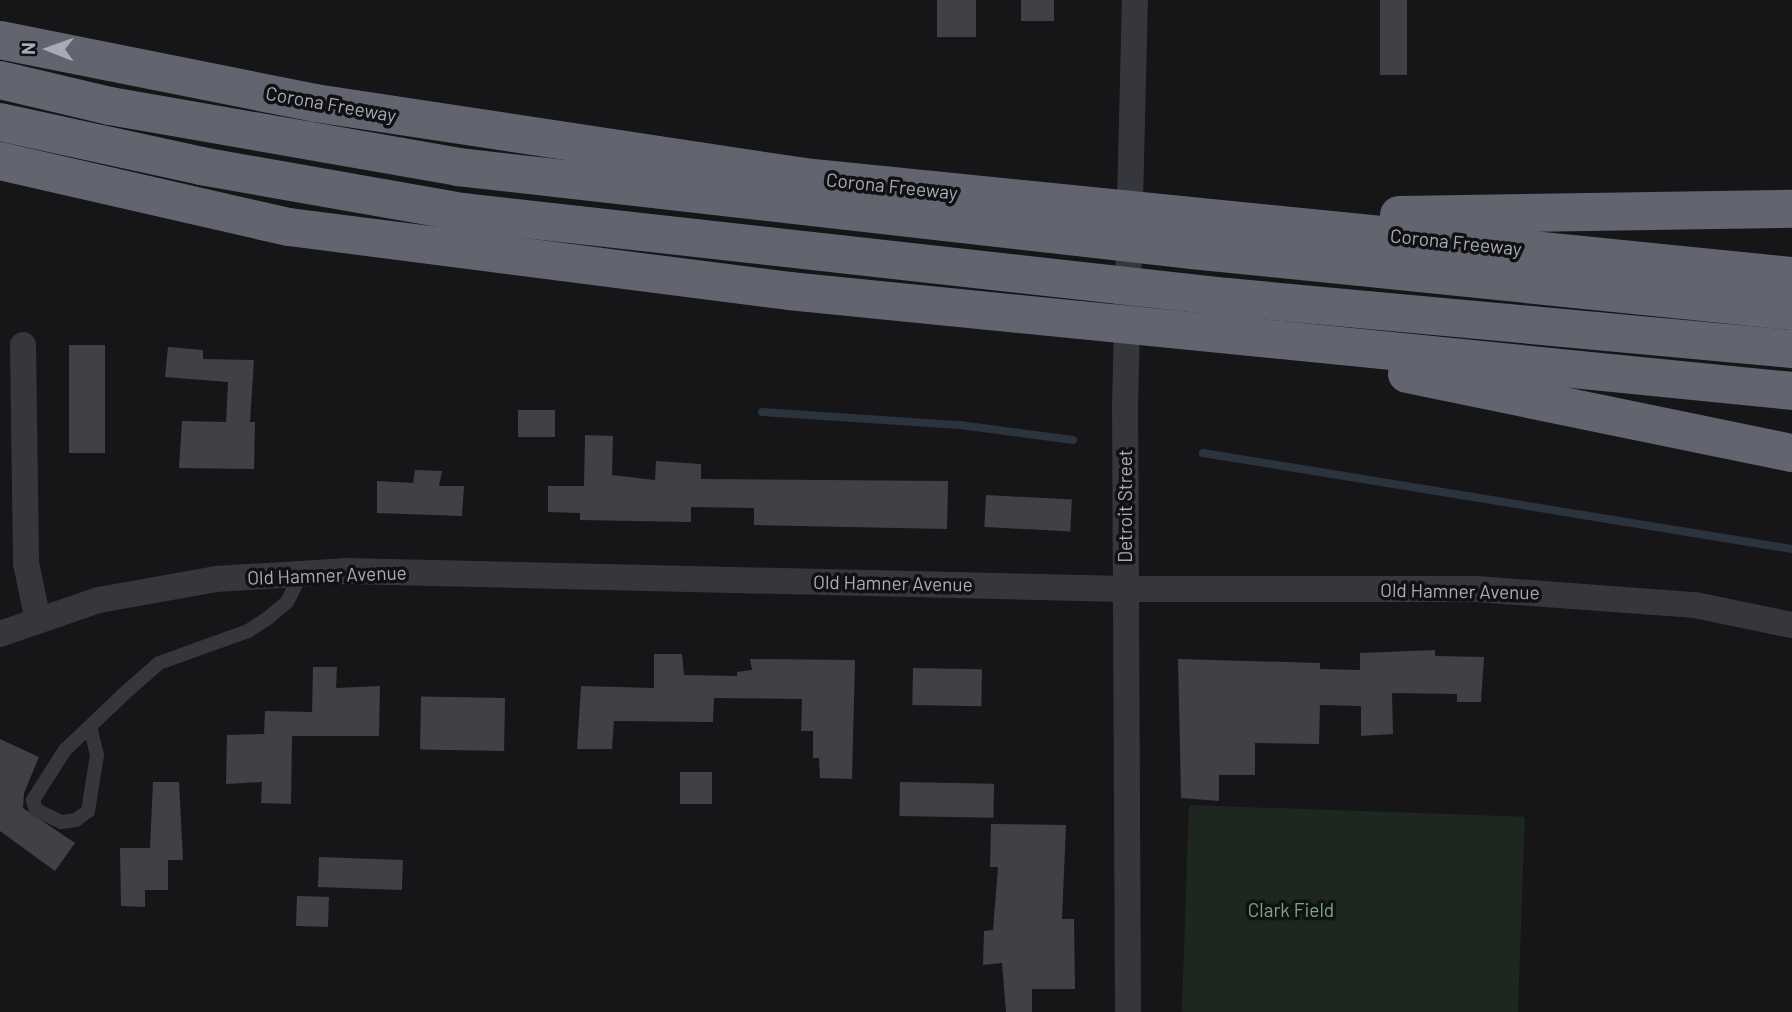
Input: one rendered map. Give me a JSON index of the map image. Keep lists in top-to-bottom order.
{
  "streets": {
    "highway": ["Corona Freeway"],
    "street": ["Detroit Street", "Old Hamner Avenue"]
  },
  "crossings": [
    ["Detroit Street", "Old Hamner Avenue"]
  ],
  "parks": ["Clark Field"],
  "north": "left"
}
